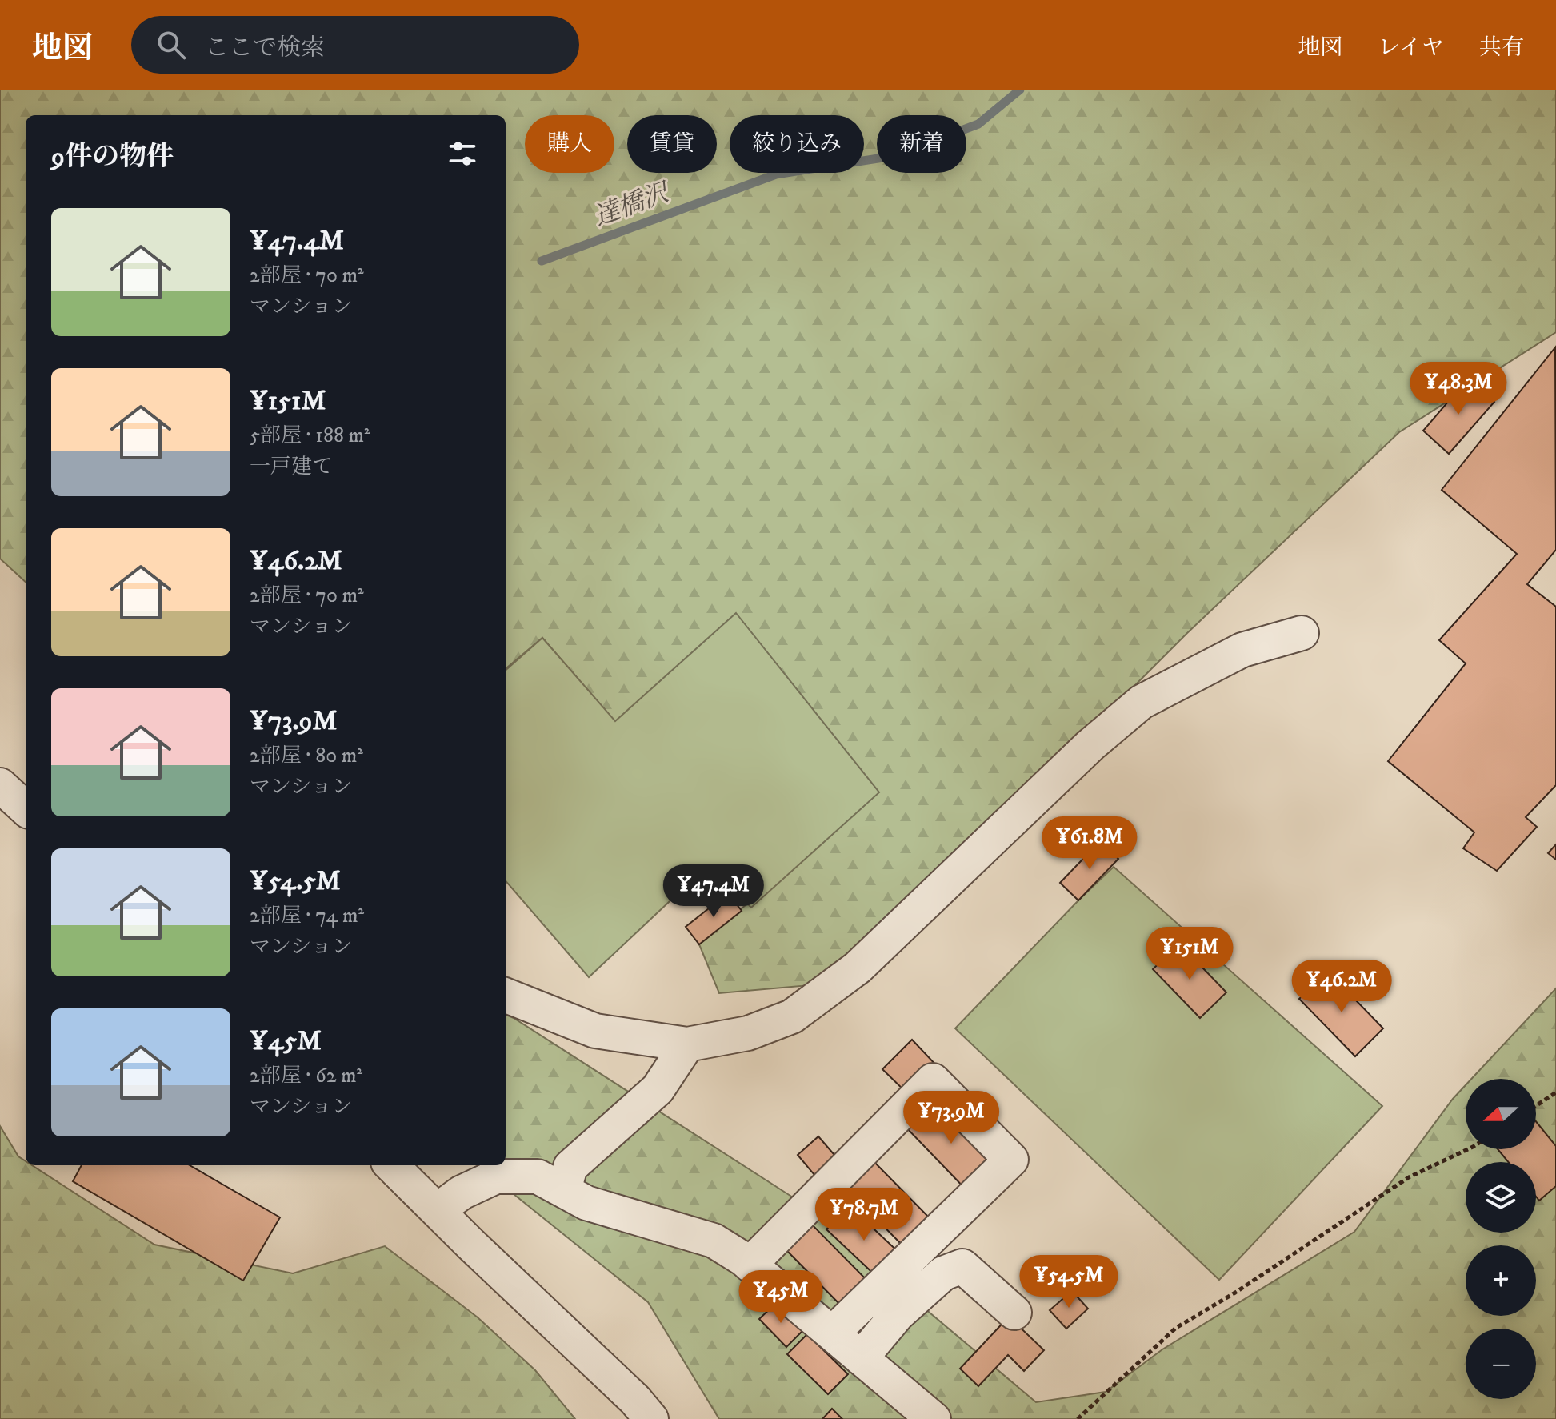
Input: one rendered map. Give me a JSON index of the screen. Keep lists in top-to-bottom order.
{
  "water": ["達橋沢"],
  "north": "left",
  "page": {
    "header": "地図",
    "search": "ここで検索",
    "nav": ["地図", "レイヤ", "共有"],
    "chip": [
      "購入",
      "賃貸",
      "絞り込み",
      "新着"
    ],
    "heading": "9件の物件",
    "list": [
      {
        "name": "¥47.4M",
        "note": "2部屋 · 70 m² · マンション"
      },
      {
        "name": "¥151M",
        "note": "5部屋 · 188 m² · 一戸建て"
      },
      {
        "name": "¥46.2M",
        "note": "2部屋 · 70 m² · マンション"
      },
      {
        "name": "¥73.9M",
        "note": "2部屋 · 80 m² · マンション"
      },
      {
        "name": "¥54.5M",
        "note": "2部屋 · 74 m² · マンション"
      },
      {
        "name": "¥45M",
        "note": "2部屋 · 62 m² · マンション"
      }
    ],
    "price": [
      "¥48.3M",
      "¥61.8M",
      "¥47.4M",
      "¥151M",
      "¥46.2M",
      "¥73.9M",
      "¥78.7M",
      "¥54.5M",
      "¥45M"
    ],
    "map_buttons": ["+", "−"]
  }
}
